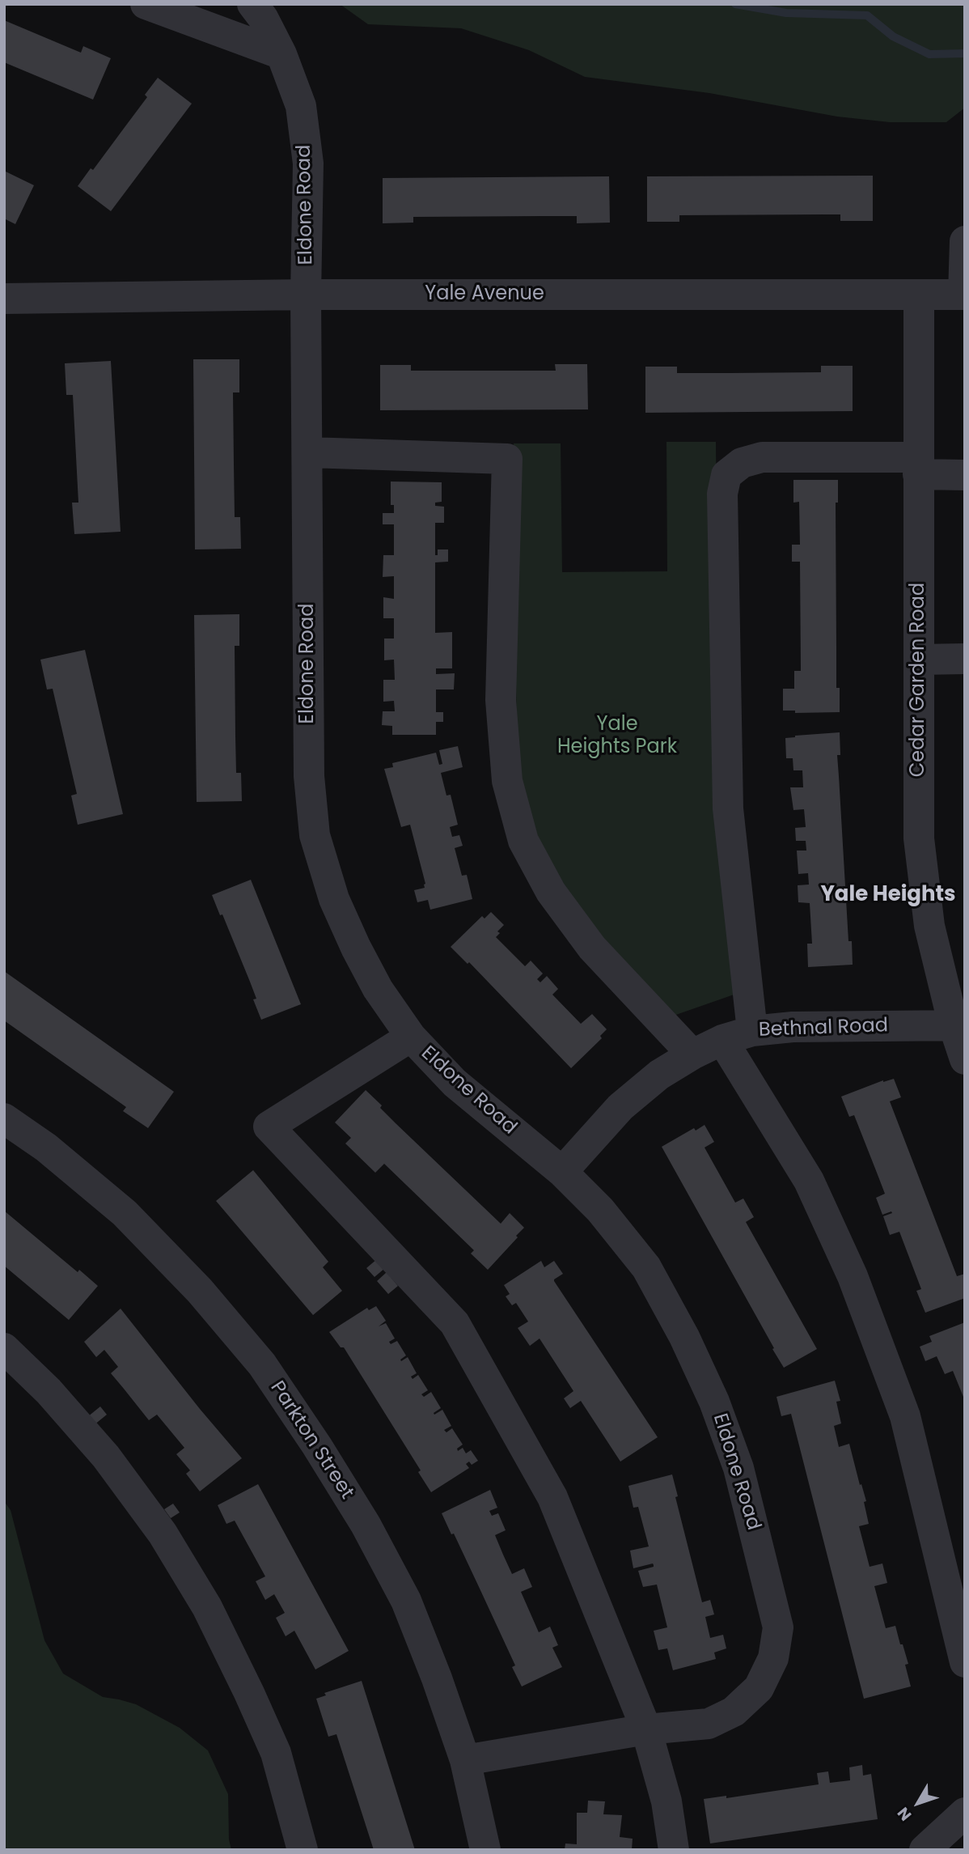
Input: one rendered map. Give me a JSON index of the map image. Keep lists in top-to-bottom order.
{
  "streets": {
    "street": [
      "Eldone Road",
      "Yale Avenue",
      "Cedar Garden Road",
      "Bethnal Road",
      "Parkton Street"
    ]
  },
  "crossings": [
    ["Eldone Road", "Yale Avenue"],
    ["Eldone Road", "Bethnal Road"],
    ["Eldone Road", "Parkton Street"],
    ["Yale Avenue", "Cedar Garden Road"],
    ["Cedar Garden Road", "Bethnal Road"]
  ],
  "districts": ["Yale Heights"],
  "parks": ["Yale Heights Park"],
  "north": "bottom left"
}
